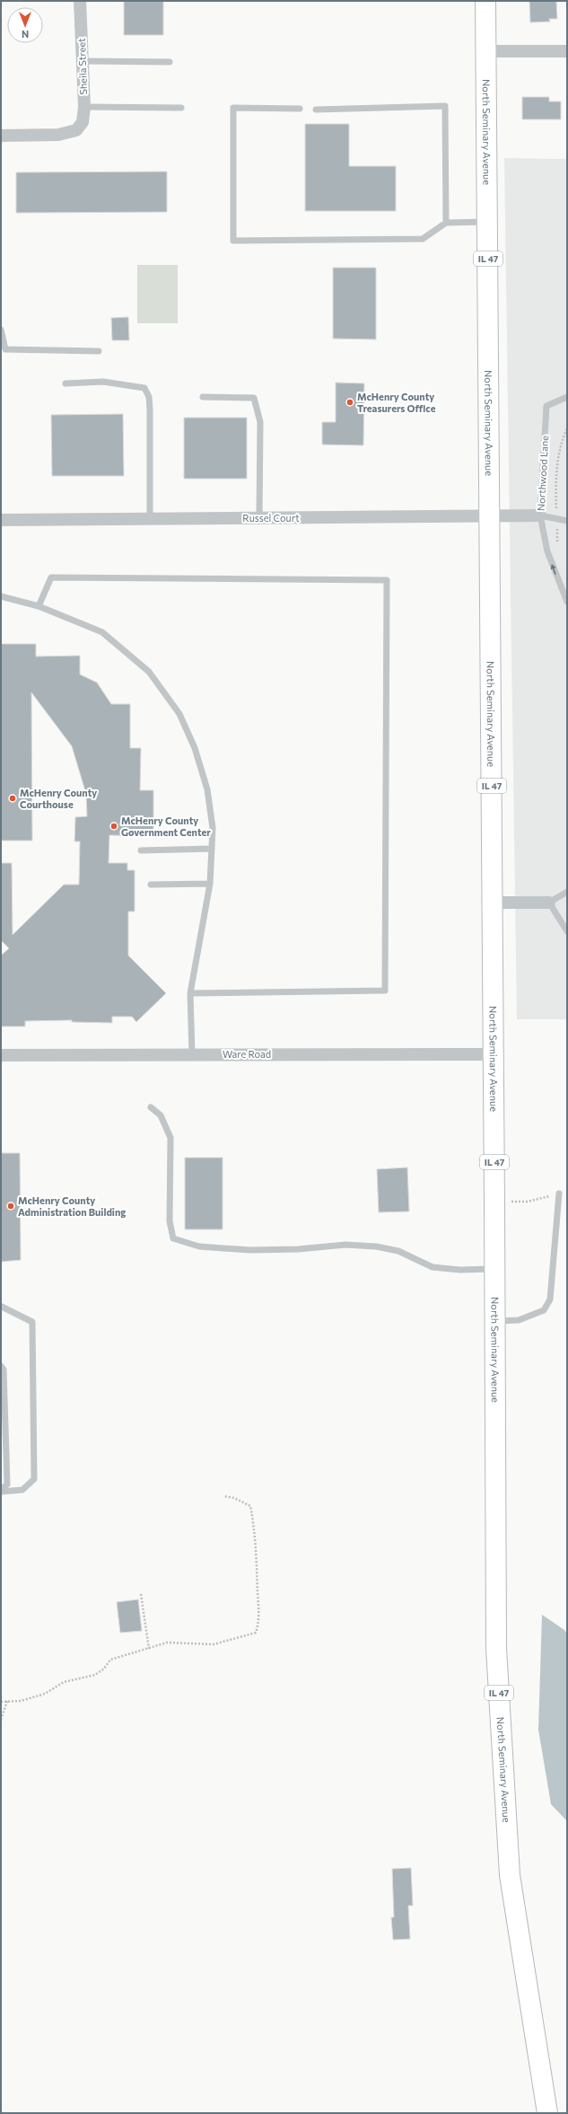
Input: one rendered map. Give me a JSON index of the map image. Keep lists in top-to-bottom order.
{
  "streets": {
    "main road": ["North Seminary Avenue", "IL 47"],
    "street": ["Sheila Street", "Russel Court", "Ware Road"],
    "lane": ["Northwood Lane"]
  },
  "crossings": [
    ["North Seminary Avenue", "Russel Court"],
    ["North Seminary Avenue", "Ware Road"],
    ["Northwood Lane", "Russel Court"]
  ],
  "one_way": ["Northwood Lane"],
  "places": [
    "McHenry County Treasurers Office",
    "McHenry County Courthouse",
    "McHenry County Government Center",
    "McHenry County Administration Building"
  ],
  "north": "bottom"
}
